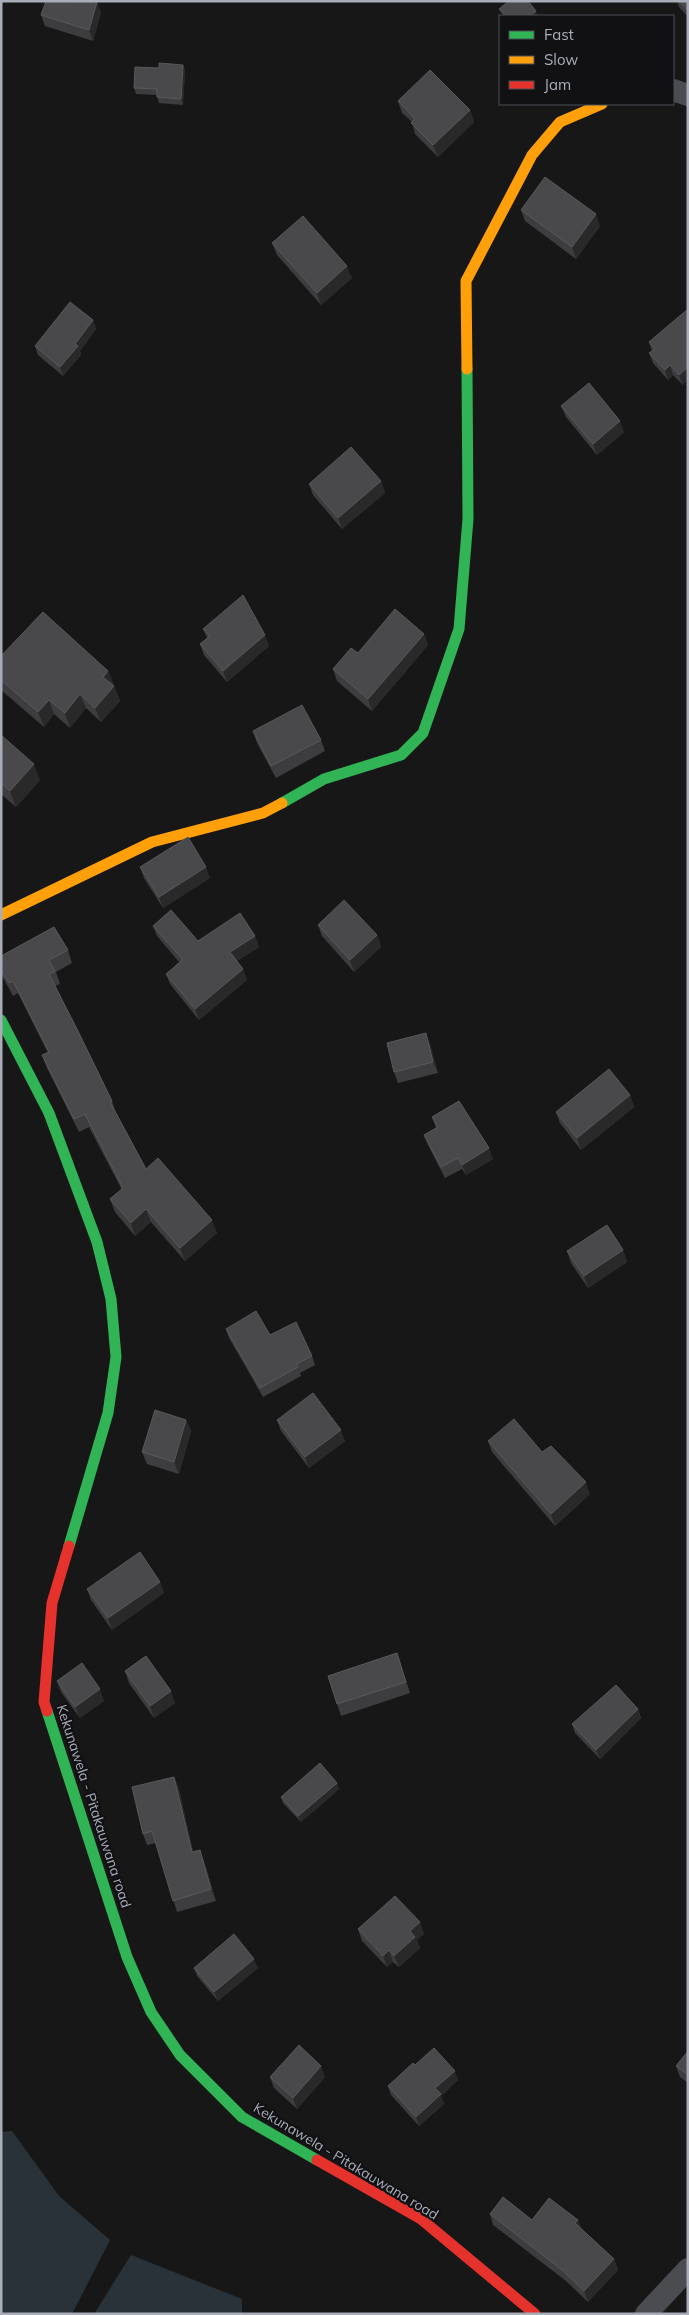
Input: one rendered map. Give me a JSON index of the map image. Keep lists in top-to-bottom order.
{
  "streets": {
    "street": ["Kekunawela - Pitakauwana road"]
  },
  "legend": ["Fast", "Slow", "Jam"]
}
